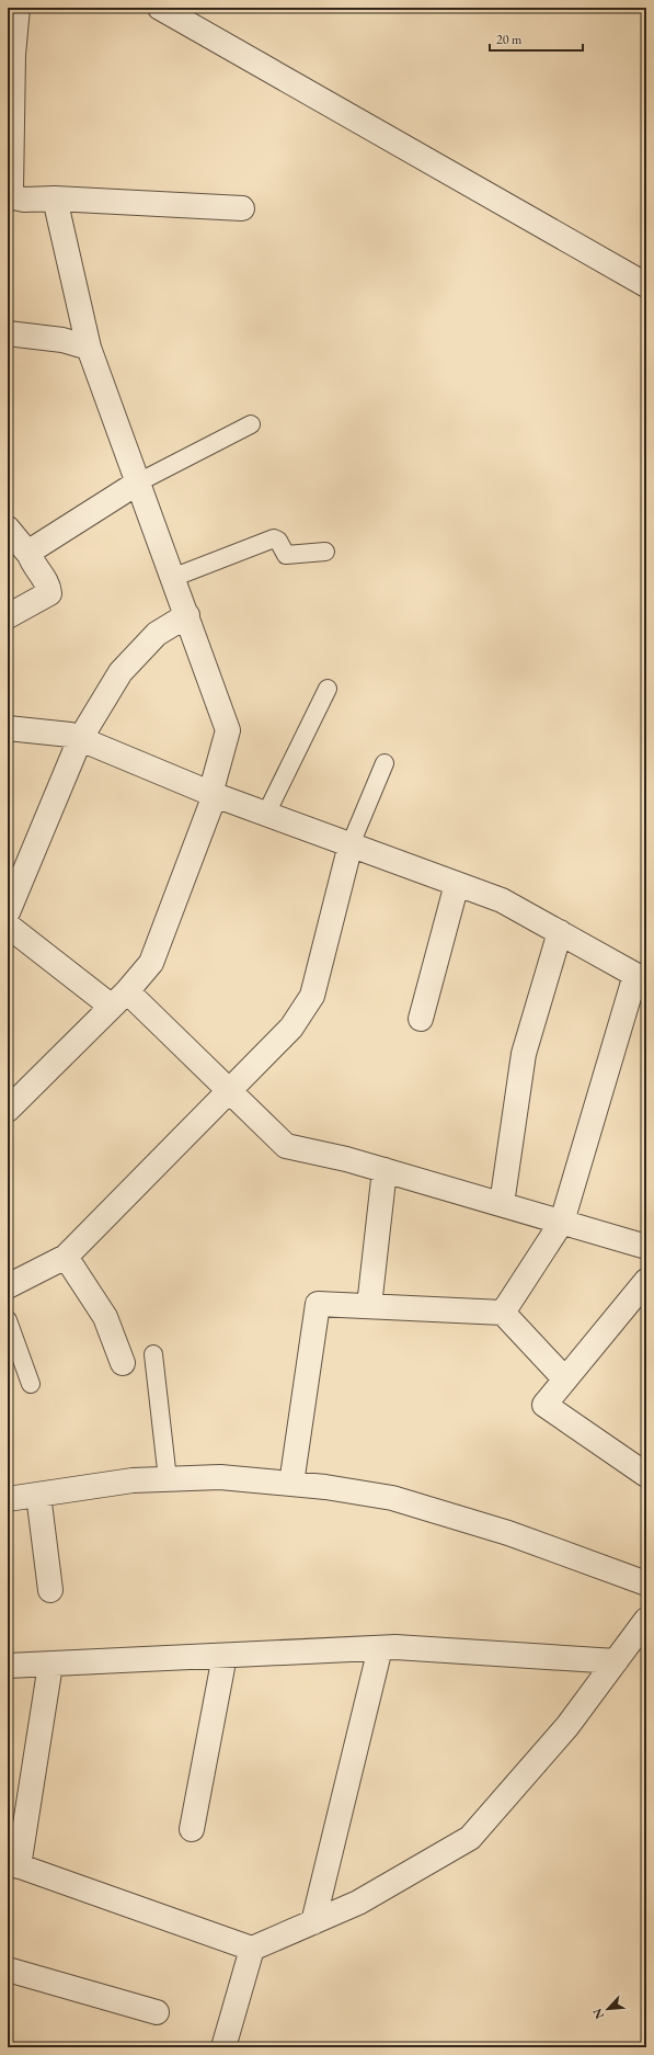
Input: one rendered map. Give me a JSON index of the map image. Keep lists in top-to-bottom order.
{
  "scale_bar": "20 m",
  "north": "bottom left"
}
